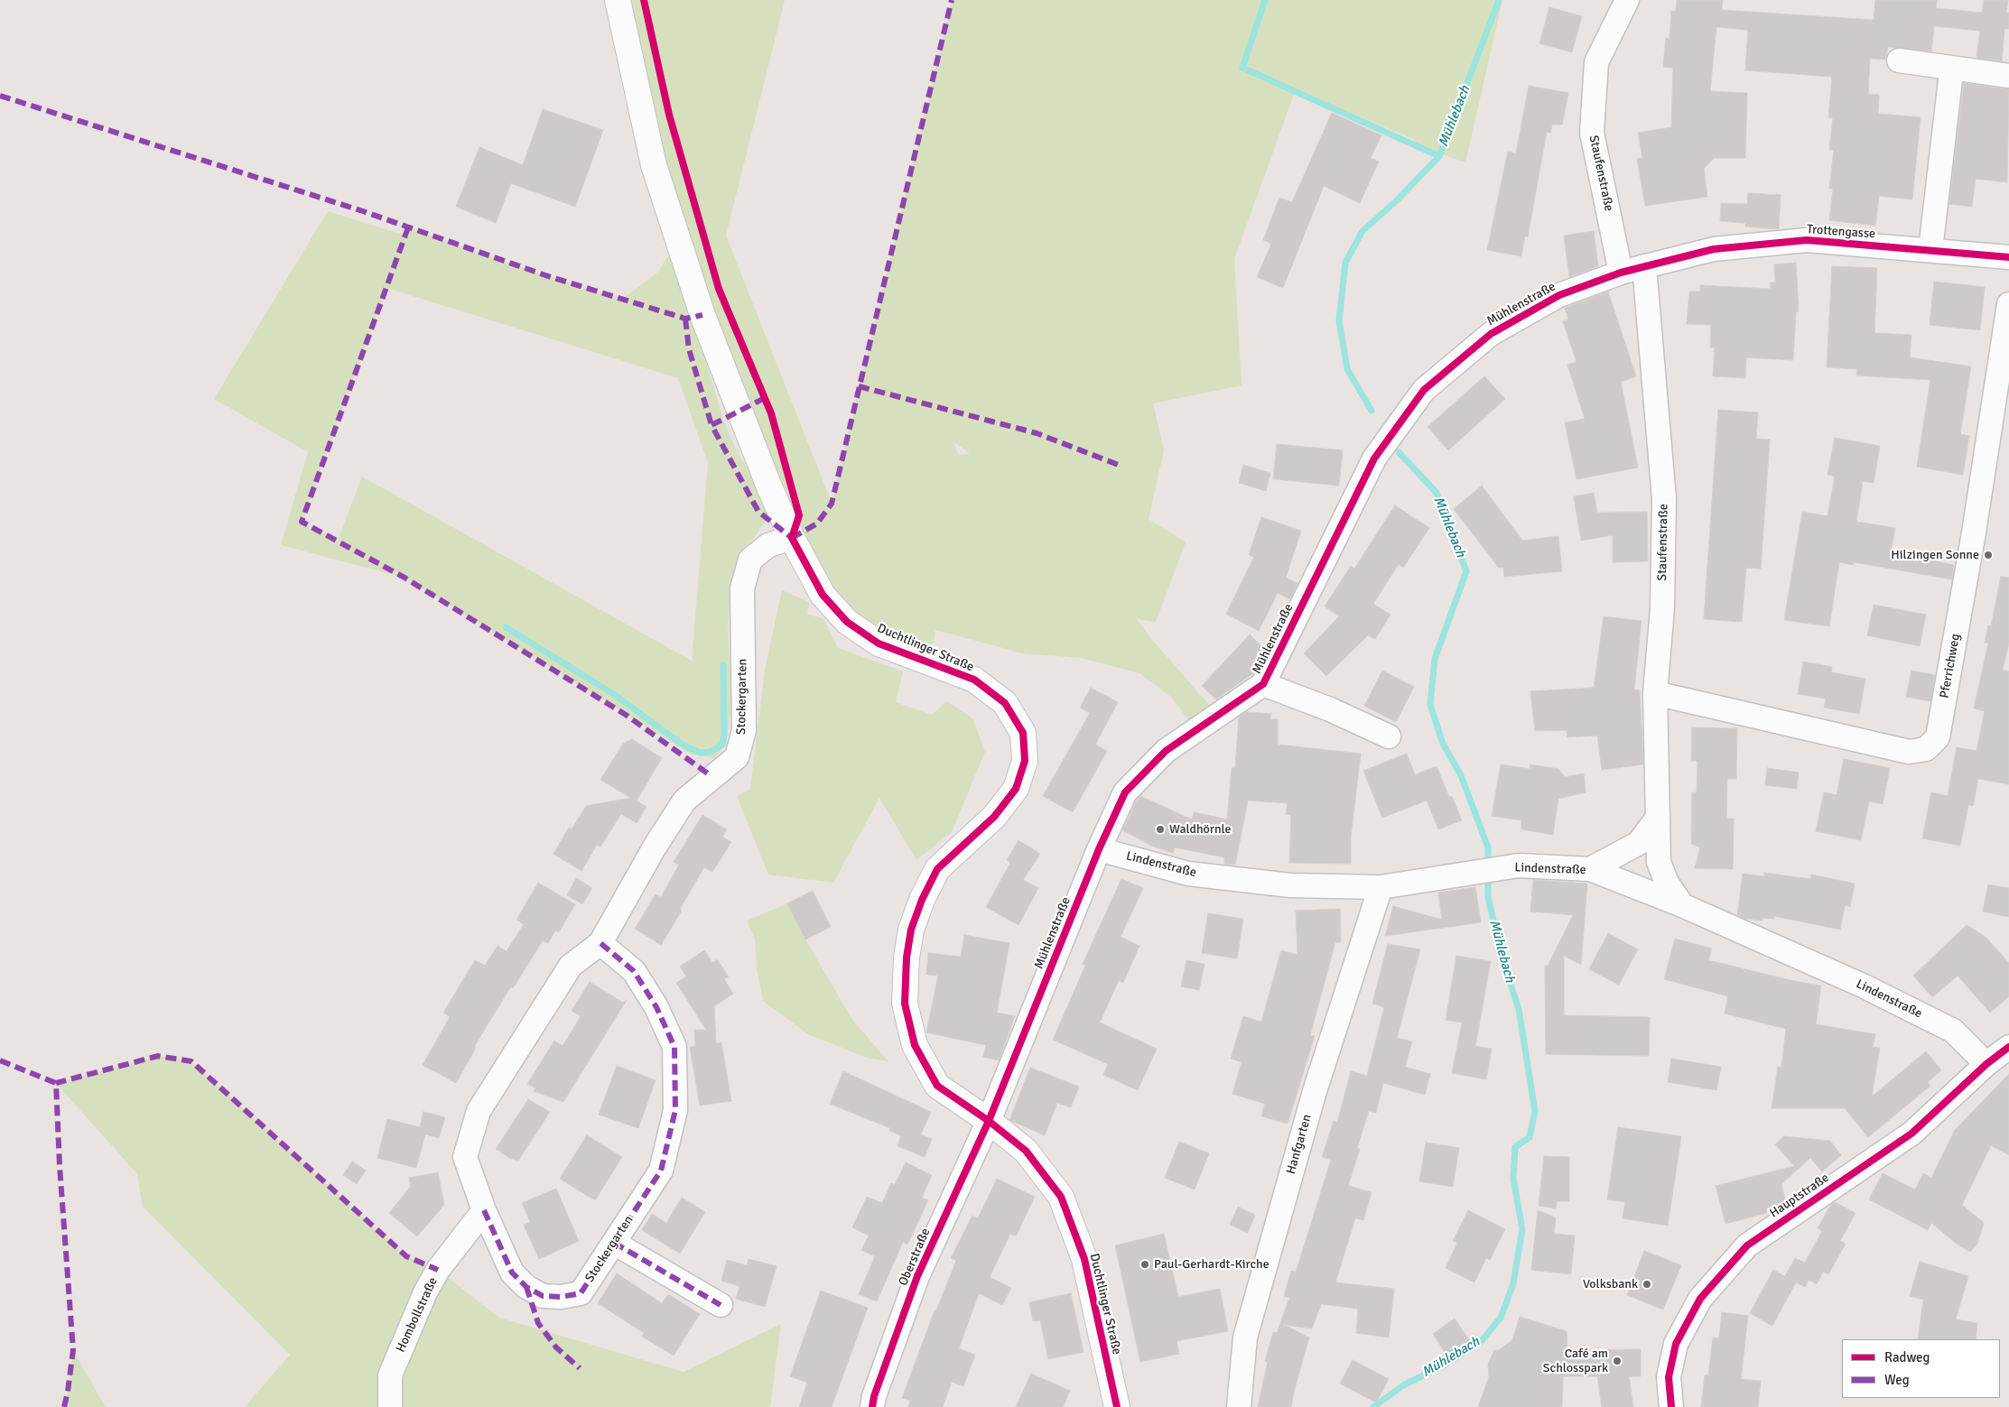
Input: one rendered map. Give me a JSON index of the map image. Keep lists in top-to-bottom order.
{
  "streets": {
    "main road": ["Duchtlinger Straße"],
    "street": [
      "Staufenstraße",
      "Trottengasse",
      "Mühlenstraße",
      "Pferrichweg",
      "Stockergarten",
      "Lindenstraße",
      "Hanfgarten",
      "Hauptstraße",
      "Oberstraße",
      "Hombollstraße"
    ]
  },
  "crossings": [
    ["Staufenstraße", "Trottengasse"],
    ["Staufenstraße", "Mühlenstraße"],
    ["Staufenstraße", "Pferrichweg"],
    ["Staufenstraße", "Lindenstraße"],
    ["Trottengasse", "Mühlenstraße"],
    ["Mühlenstraße", "Duchtlinger Straße"],
    ["Mühlenstraße", "Lindenstraße"],
    ["Mühlenstraße", "Oberstraße"],
    ["Duchtlinger Straße", "Stockergarten"],
    ["Duchtlinger Straße", "Oberstraße"],
    ["Stockergarten", "Hombollstraße"],
    ["Lindenstraße", "Hanfgarten"],
    ["Lindenstraße", "Hauptstraße"]
  ],
  "water": ["Mühlebach"],
  "places": [
    "Hilzingen Sonne",
    "Waldhörnle",
    "Paul-Gerhardt-Kirche",
    "Volksbank",
    "Café am Schlosspark"
  ],
  "legend": ["Radweg", "Weg"]
}
